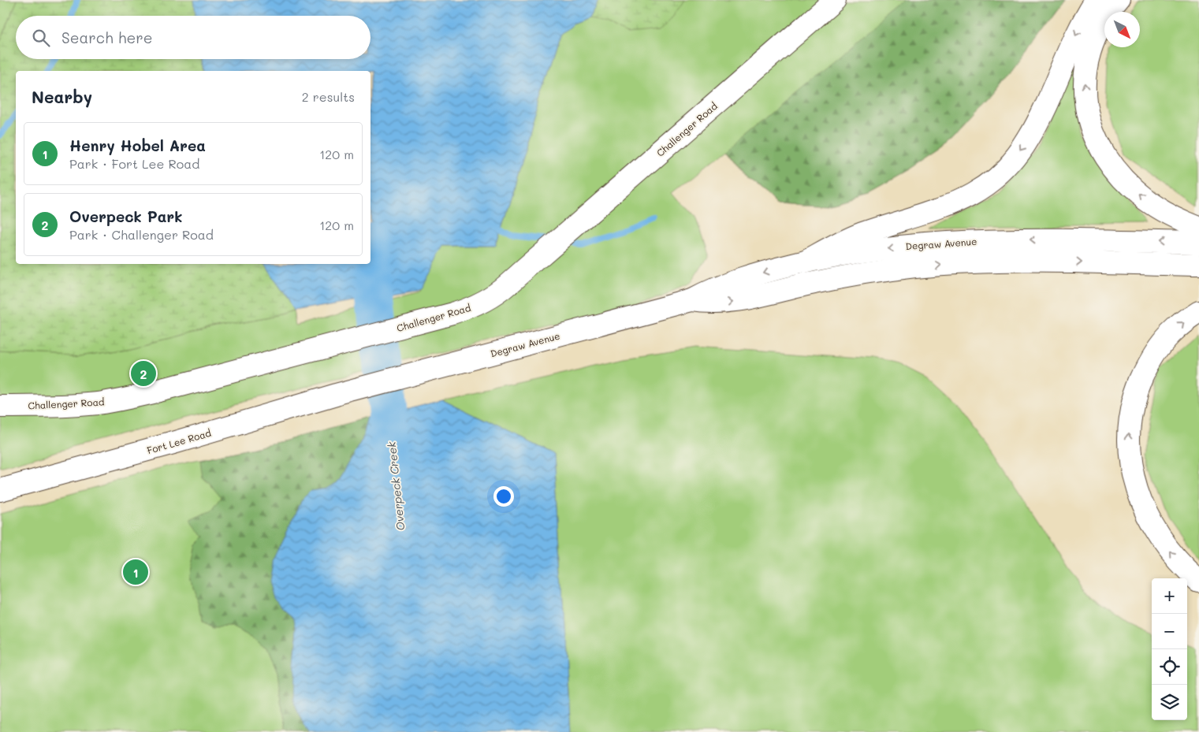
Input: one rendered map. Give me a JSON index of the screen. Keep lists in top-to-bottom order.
{
  "streets": {
    "main road": ["Challenger Road", "Degraw Avenue", "Fort Lee Road"]
  },
  "crossings": [
    ["Degraw Avenue", "Fort Lee Road"]
  ],
  "water": ["Overpeck Creek"],
  "north": "bottom right",
  "page": {
    "search": "Search here",
    "heading": ["Nearby", "2 results"],
    "list": [
      {
        "mark": "1",
        "name": "Henry Hobel Area",
        "note": "Park · Fort Lee Road",
        "value": "120 m"
      },
      {
        "mark": "2",
        "name": "Overpeck Park",
        "note": "Park · Challenger Road",
        "value": "120 m"
      }
    ],
    "pins": ["2", "1"],
    "map_buttons": ["+", "−"]
  }
}
